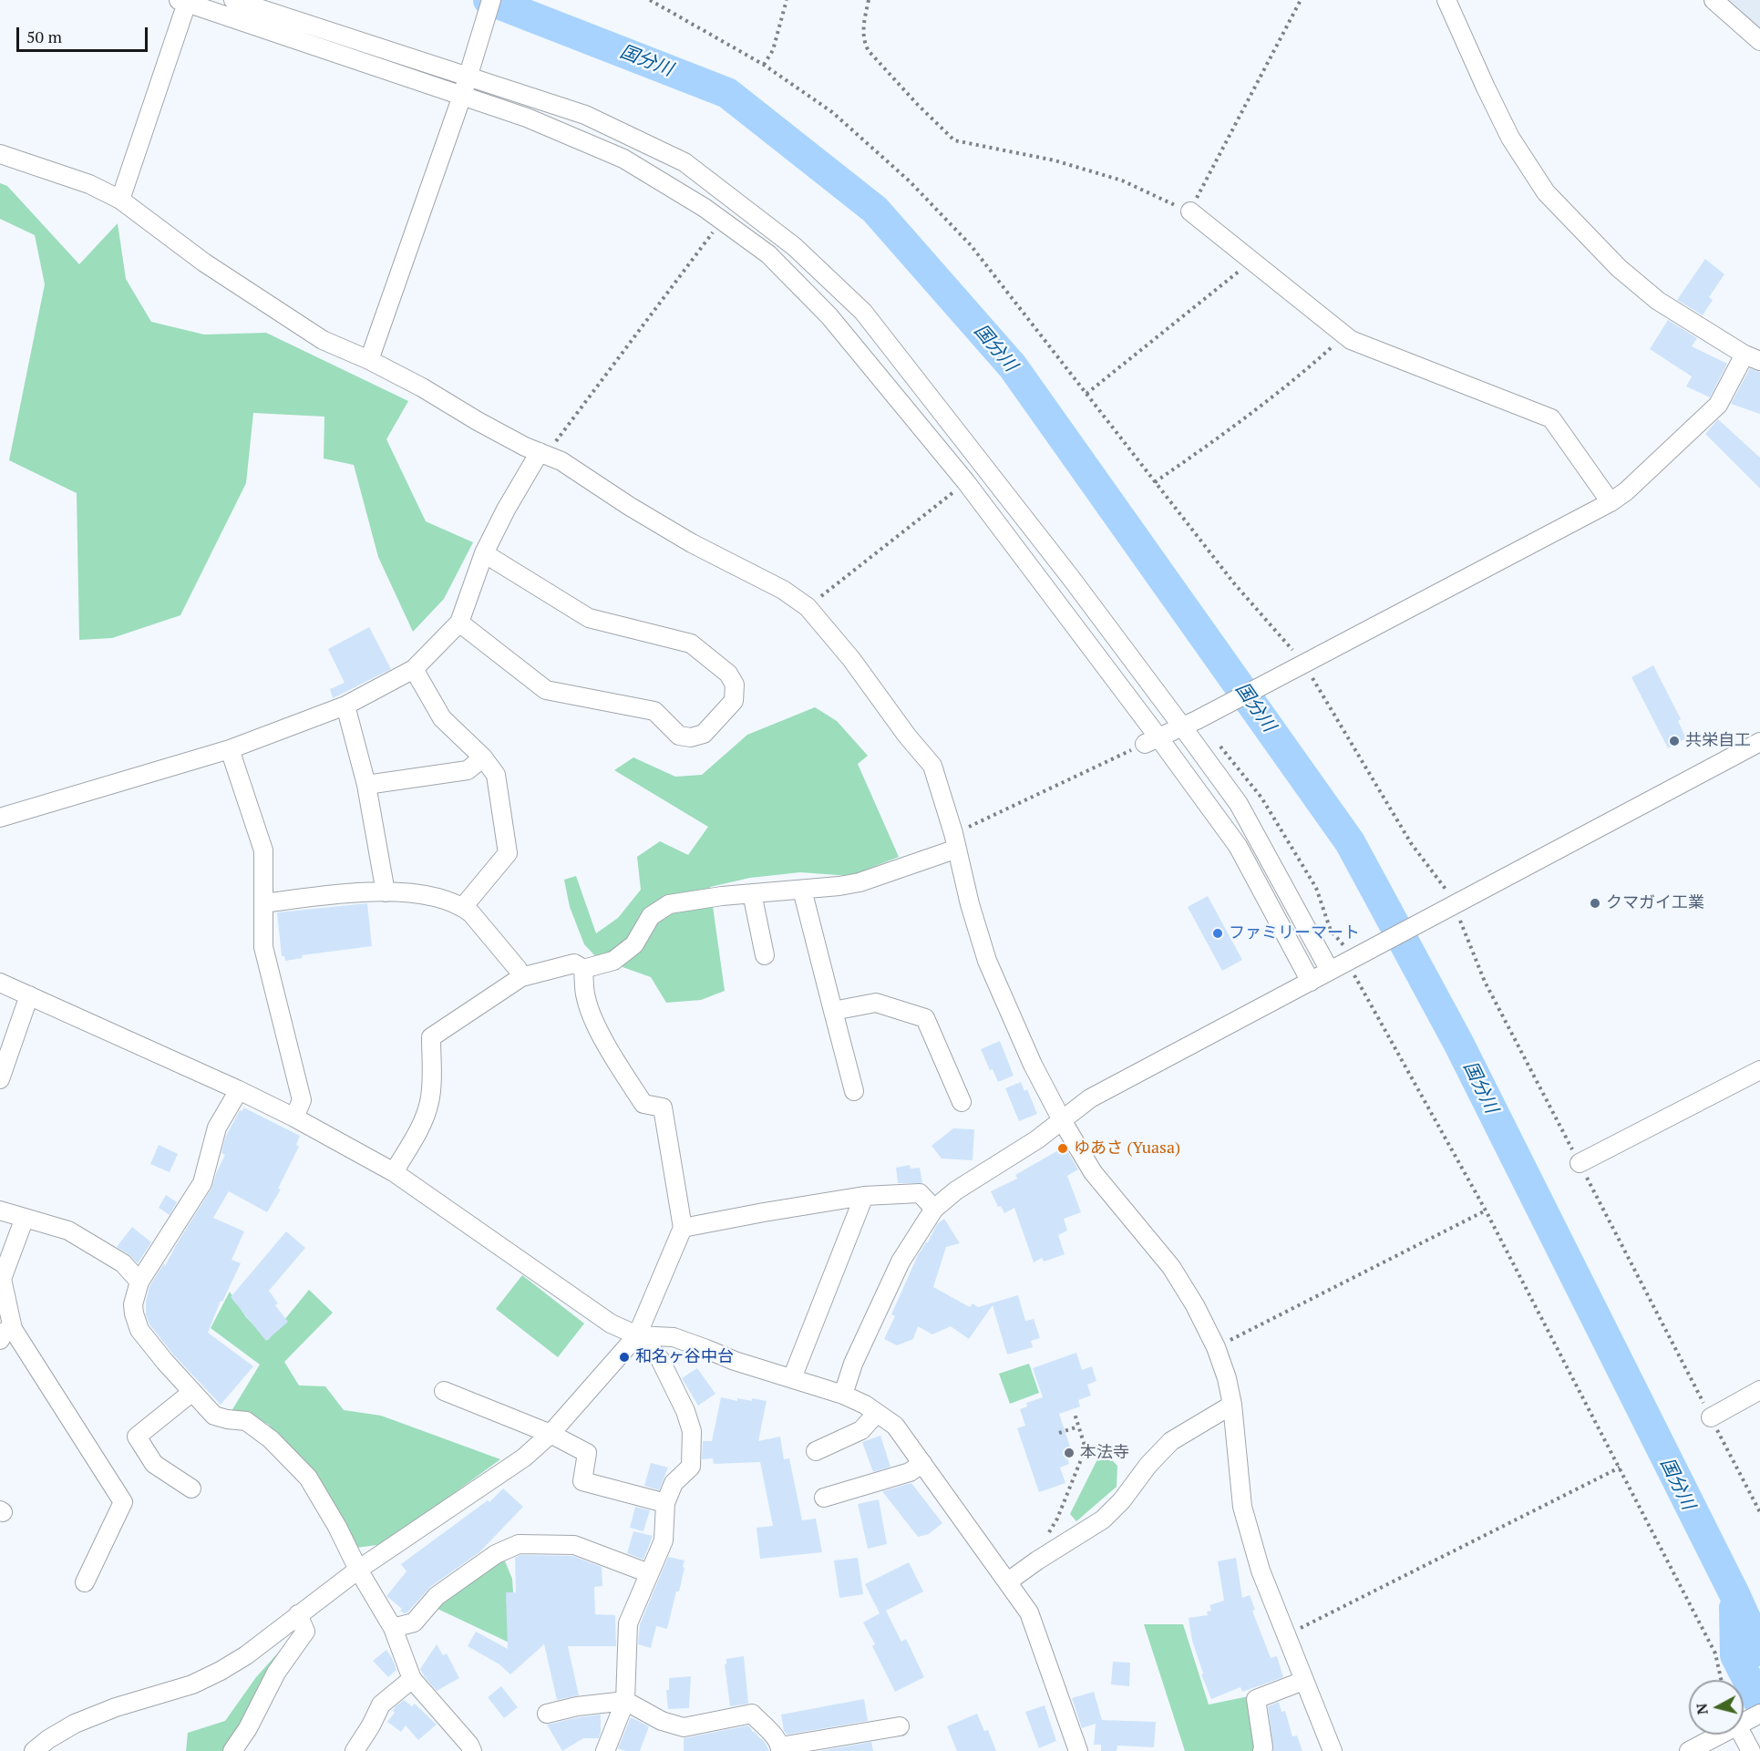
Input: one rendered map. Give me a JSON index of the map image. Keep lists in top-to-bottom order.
{
  "water": ["国分川"],
  "places": [
    "共栄自工",
    "クマガイ工業",
    "ファミリーマート",
    "ゆあさ (Yuasa)",
    "和名ヶ谷中台",
    "本法寺"
  ],
  "scale_bar": "50 m",
  "north": "left"
}
